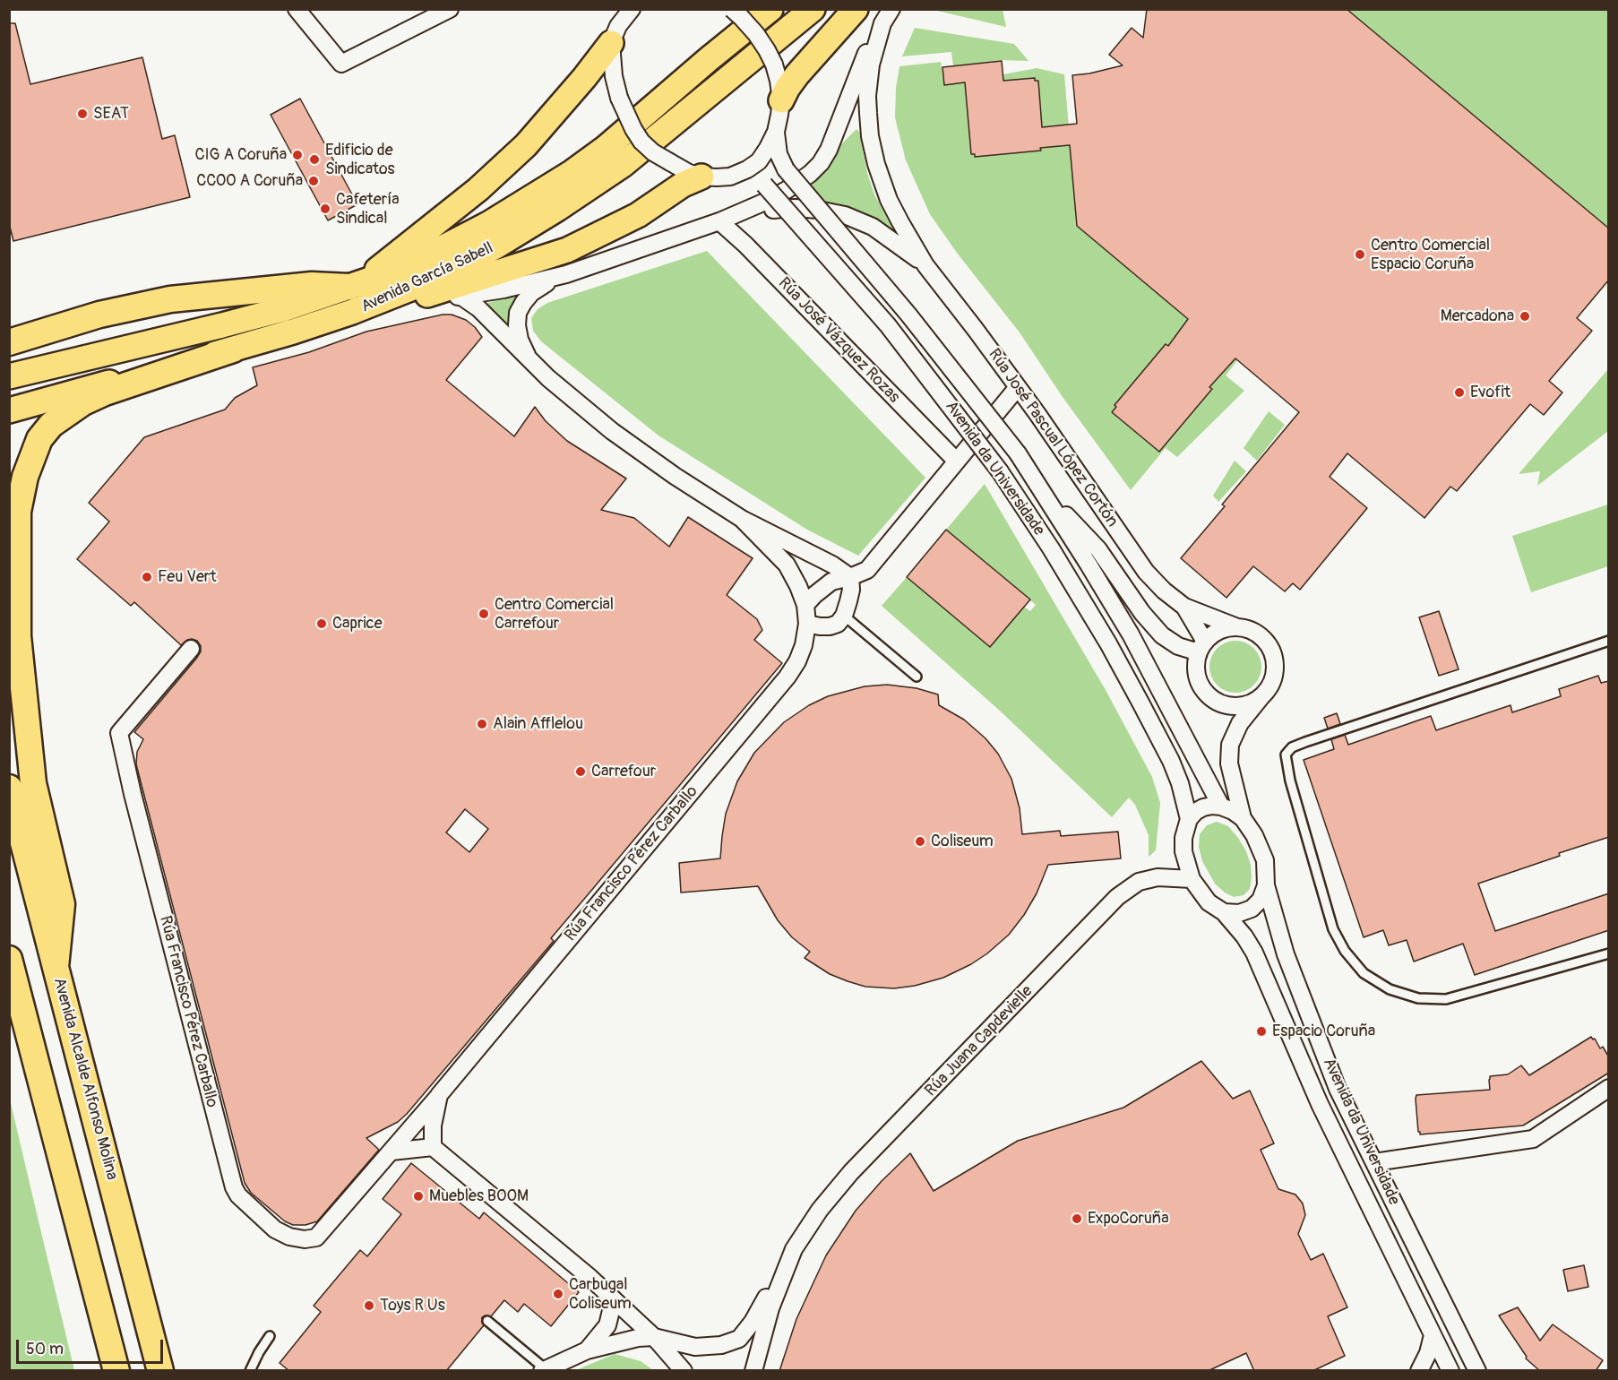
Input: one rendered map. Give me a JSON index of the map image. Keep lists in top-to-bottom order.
{
  "streets": {
    "highway": ["Avenida Alcalde Alfonso Molina"],
    "main road": ["Avenida García Sabell"],
    "street": [
      "Rúa José Vázquez Rozas",
      "Rúa José Pascual López Cortón",
      "Avenida da Universidade",
      "Rúa Francisco Pérez Carballo",
      "Rúa Juana Capdevielle"
    ]
  },
  "crossings": [
    ["Rúa José Vázquez Rozas", "Rúa José Pascual López Cortón"],
    ["Rúa José Pascual López Cortón", "Avenida da Universidade"],
    ["Rúa José Pascual López Cortón", "Rúa Francisco Pérez Carballo"],
    ["Rúa José Pascual López Cortón", "Rúa Juana Capdevielle"],
    ["Avenida da Universidade", "Rúa Juana Capdevielle"]
  ],
  "places": [
    "SEAT",
    "CIG A Coruña",
    "Edificio de Sindicatos",
    "CCOO A Coruña",
    "Cafetería Sindical",
    "Centro Comercial Espacio Coruña",
    "Mercadona",
    "Evofit",
    "Feu Vert",
    "Centro Comercial Carrefour",
    "Caprice",
    "Alain Afflelou",
    "Carrefour",
    "Coliseum",
    "Espacio Coruña",
    "Muebles BOOM",
    "ExpoCoruña",
    "Carbugal Coliseum",
    "Toys R Us"
  ],
  "scale_bar": "50 m"
}
